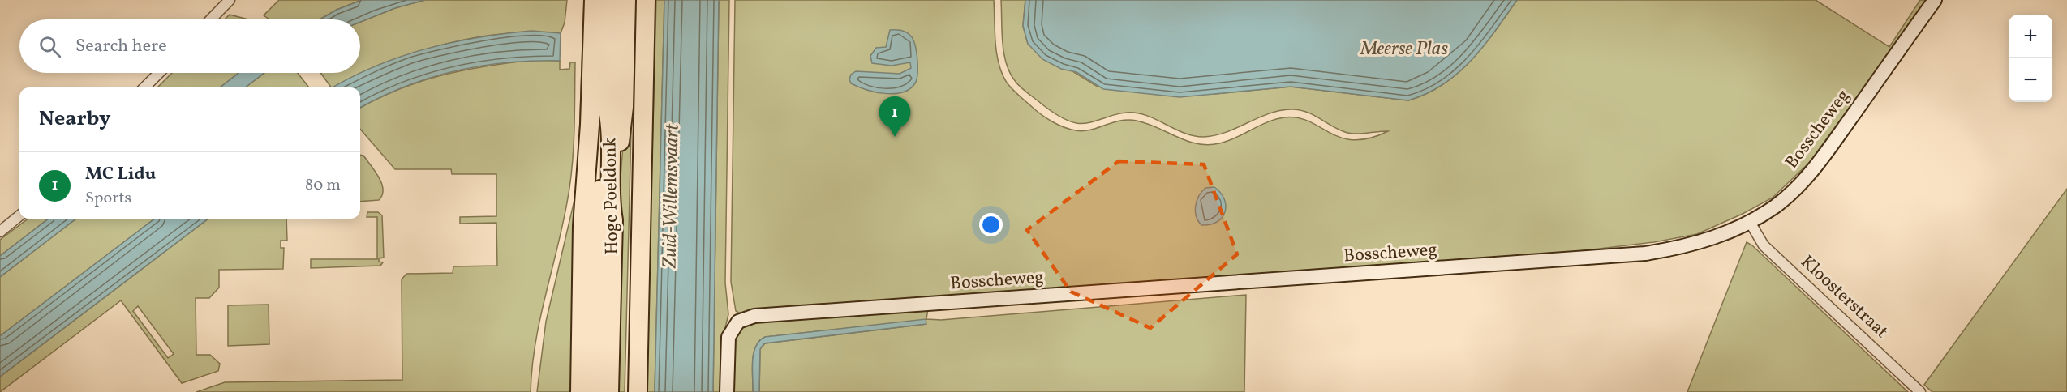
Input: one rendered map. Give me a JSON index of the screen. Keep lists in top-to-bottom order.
{
  "streets": {
    "highway": ["Hoge Poeldonk"],
    "street": ["Bosscheweg", "Kloosterstraat"]
  },
  "crossings": [
    ["Bosscheweg", "Kloosterstraat"]
  ],
  "water": ["Meerse Plas", "Zuid-Willemsvaart"],
  "page": {
    "map_buttons": ["+", "−"],
    "search": "Search here",
    "heading": "Nearby",
    "pins": "1",
    "list": [
      {
        "mark": "1",
        "name": "MC Lidu",
        "note": "Sports",
        "value": "80 m"
      }
    ]
  }
}
